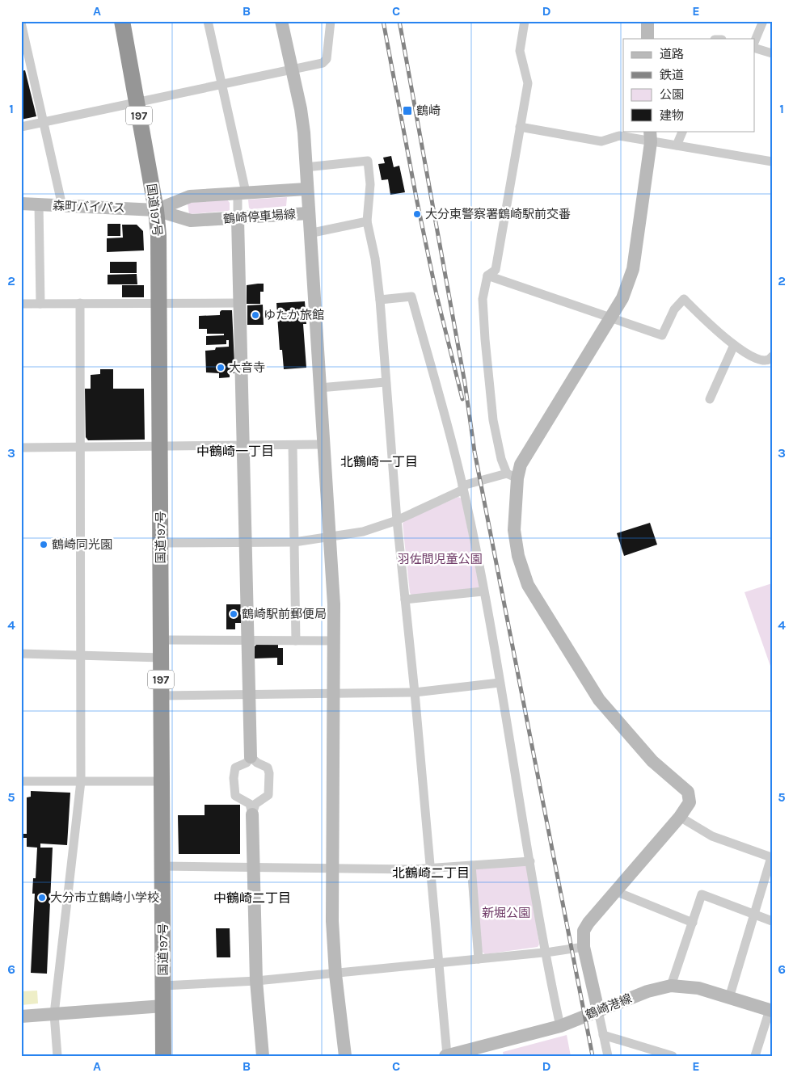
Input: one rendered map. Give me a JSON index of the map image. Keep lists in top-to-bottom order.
{
  "streets": {
    "highway": ["197", "国道197号"],
    "street": ["森町バイパス", "鶴崎停車場線", "鶴崎港線"]
  },
  "crossings": [
    ["森町バイパス", "国道197号"],
    ["森町バイパス", "鶴崎停車場線"],
    ["国道197号", "鶴崎停車場線"]
  ],
  "districts": [
    "中鶴崎一丁目",
    "北鶴崎一丁目",
    "北鶴崎二丁目",
    "中鶴崎二丁目"
  ],
  "parks": ["羽佐間児童公園", "新堀公園"],
  "places": {
    "transit": ["鶴崎"],
    "other": [
      "大分東警察署鶴崎駅前交番",
      "ゆたか旅館",
      "大音寺",
      "鶴崎同光園",
      "鶴崎駅前郵便局",
      "大分市立鶴崎小学校"
    ]
  },
  "legend": [
    "道路",
    "鉄道",
    "公園",
    "建物"
  ],
  "grid": {
    "columns": [
      "A",
      "B",
      "C",
      "D",
      "E"
    ],
    "rows": [
      "1",
      "2",
      "3",
      "4",
      "5",
      "6"
    ]
  }
}
